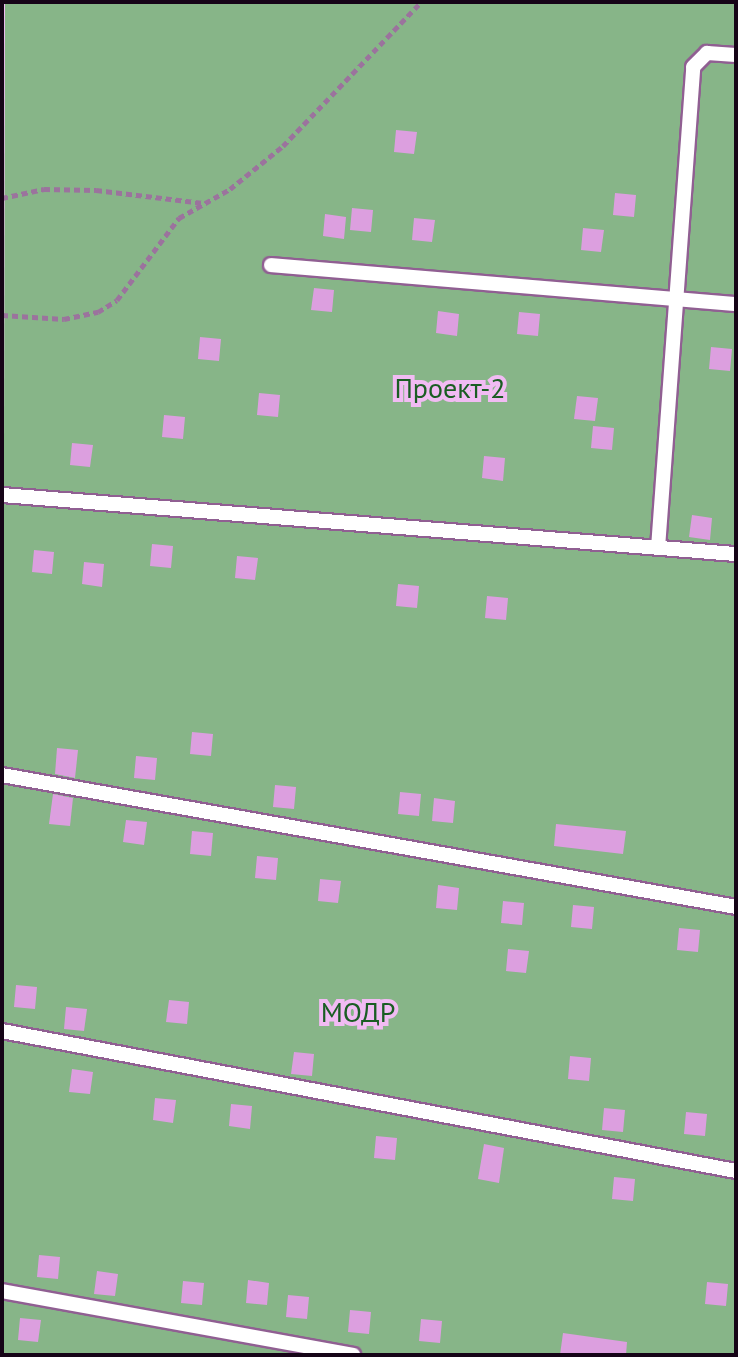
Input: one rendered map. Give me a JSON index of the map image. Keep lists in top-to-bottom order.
{
  "parks": ["Проект-2", "МОДР"]
}
